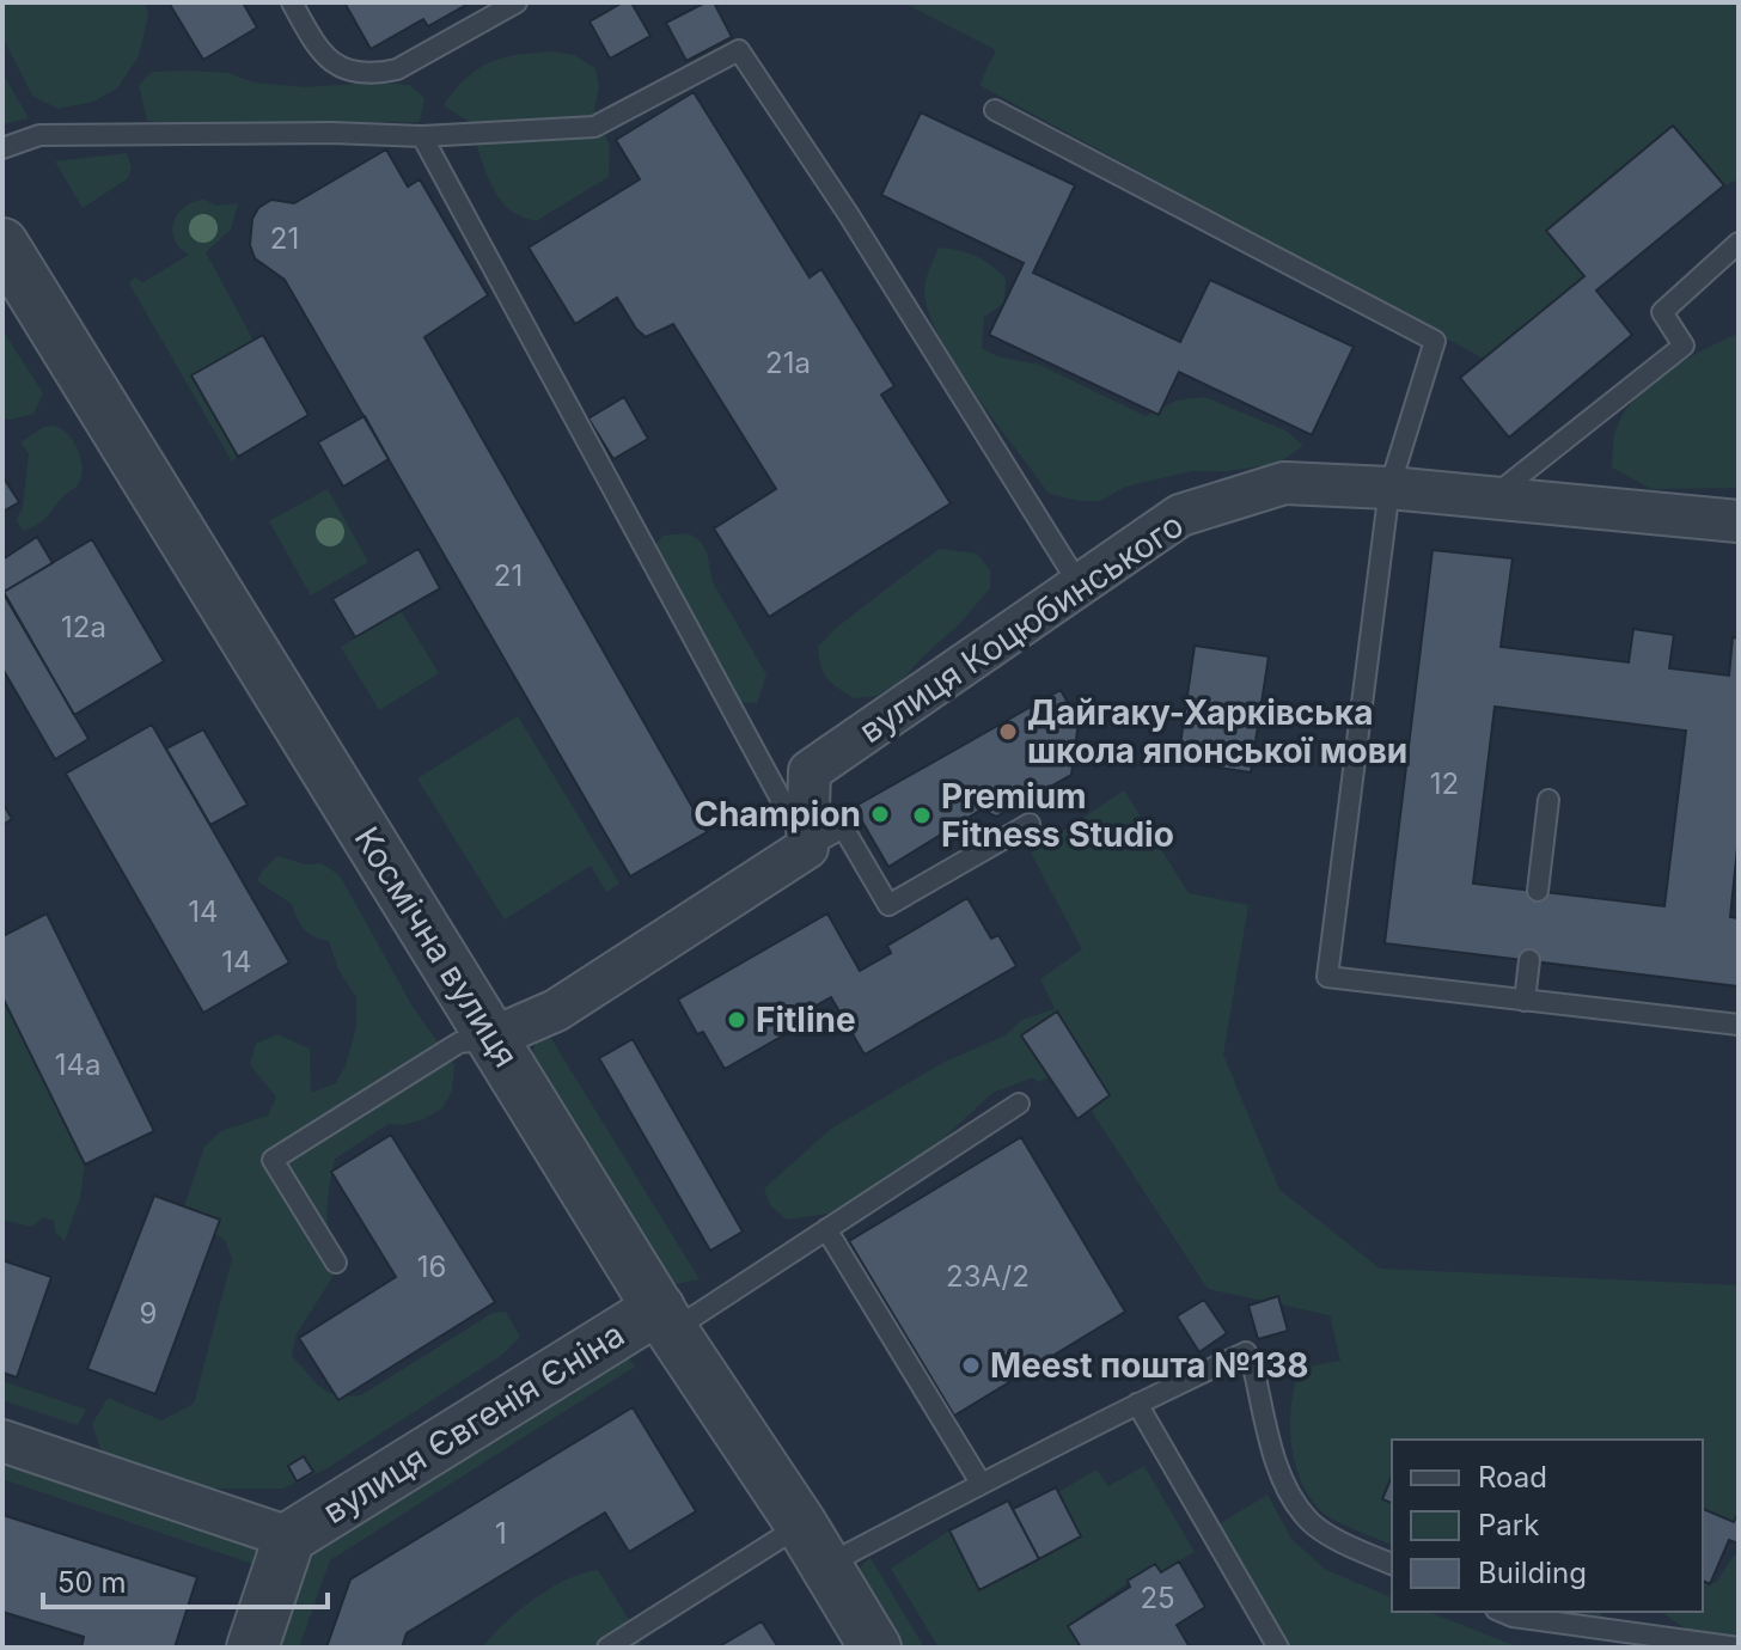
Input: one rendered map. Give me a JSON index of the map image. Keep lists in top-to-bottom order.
{
  "streets": {
    "street": ["вулиця Коцюбинського", "Космічна вулиця", "вулиця Євгенія Єніна"]
  },
  "crossings": [
    ["Космічна вулиця", "вулиця Євгенія Єніна"]
  ],
  "places": [
    "Дайгаку-Харківська школа японської мови",
    "Champion",
    "Premium Fitness Studio",
    "Fitline",
    "Meest пошта №138"
  ],
  "house_numbers": [
    "21",
    "21а",
    "21",
    "12а",
    "12",
    "14",
    "14",
    "14а",
    "16",
    "23А/2",
    "9",
    "1",
    "25"
  ],
  "legend": ["Road", "Park", "Building"],
  "scale_bar": "50 m"
}
